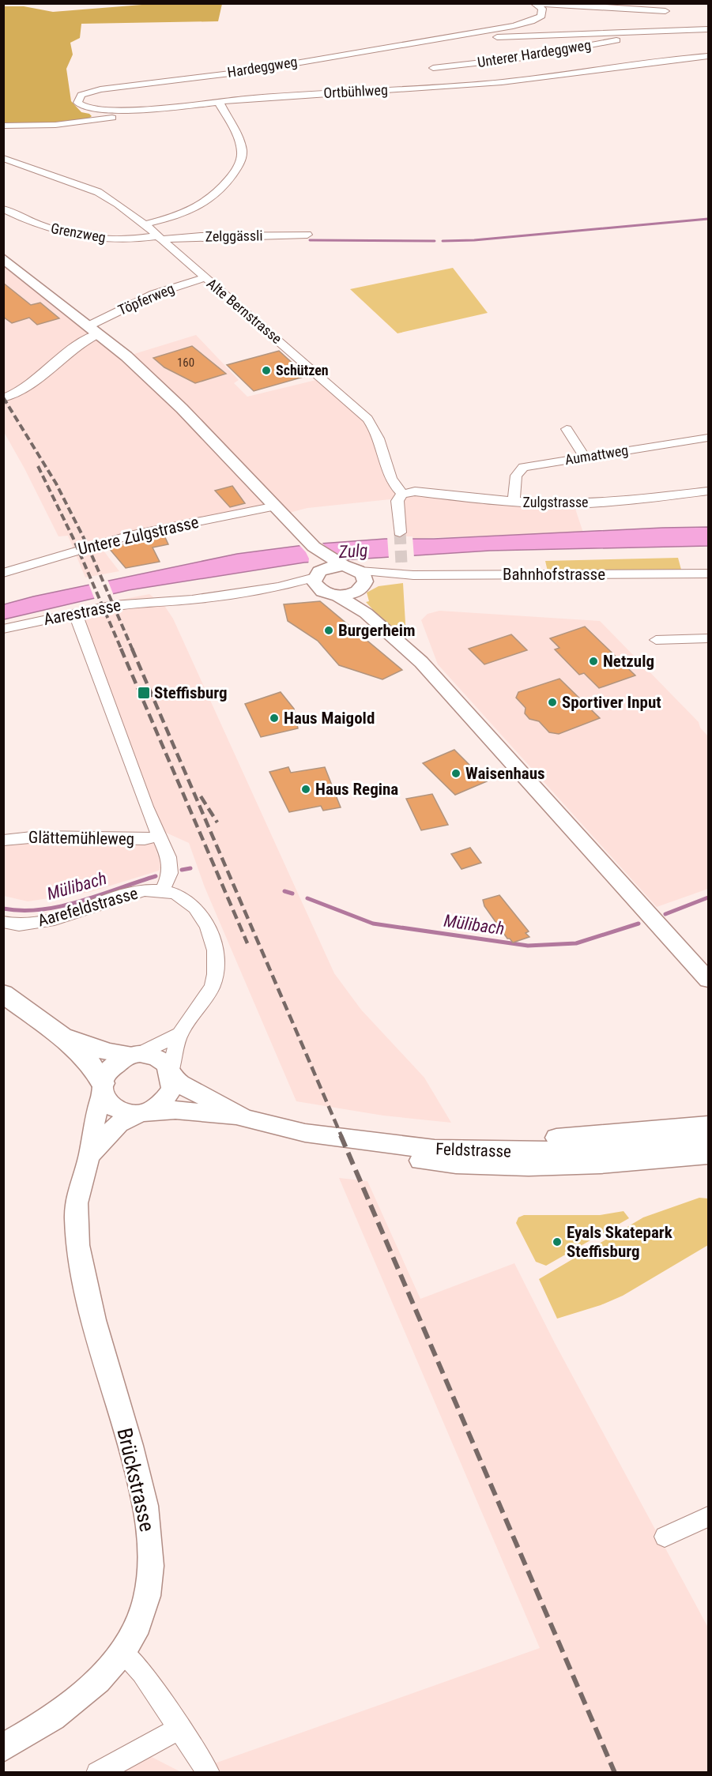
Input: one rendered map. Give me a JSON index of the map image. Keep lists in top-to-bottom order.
{
  "streets": {
    "main road": ["Feldstrasse", "Brückstrasse"],
    "street": [
      "Unterer Hardeggweg",
      "Hardeggweg",
      "Ortbühlweg",
      "Grenzweg",
      "Zelggässli",
      "Töpferweg",
      "Alte Bernstrasse",
      "Aumattweg",
      "Zulgstrasse",
      "Untere Zulgstrasse",
      "Bahnhofstrasse",
      "Aarestrasse",
      "Glättemühleweg",
      "Aarefeldstrasse"
    ]
  },
  "crossings": [
    ["Unterer Hardeggweg", "Hardeggweg"],
    ["Hardeggweg", "Ortbühlweg"],
    ["Grenzweg", "Zelggässli"],
    ["Grenzweg", "Alte Bernstrasse"],
    ["Zelggässli", "Alte Bernstrasse"],
    ["Töpferweg", "Alte Bernstrasse"],
    ["Alte Bernstrasse", "Zulgstrasse"],
    ["Aumattweg", "Zulgstrasse"],
    ["Aarefeldstrasse", "Feldstrasse"],
    ["Aarefeldstrasse", "Brückstrasse"],
    ["Feldstrasse", "Brückstrasse"]
  ],
  "water": ["Zulg", "Mülibach"],
  "places": {
    "other": [
      "Schützen",
      "Burgerheim",
      "Netzulg",
      "Sportiver Input",
      "Haus Maigold",
      "Waisenhaus",
      "Haus Regina",
      "Eyals Skatepark Steffisburg"
    ],
    "transit": ["Steffisburg"]
  },
  "house_numbers": ["160"]
}
